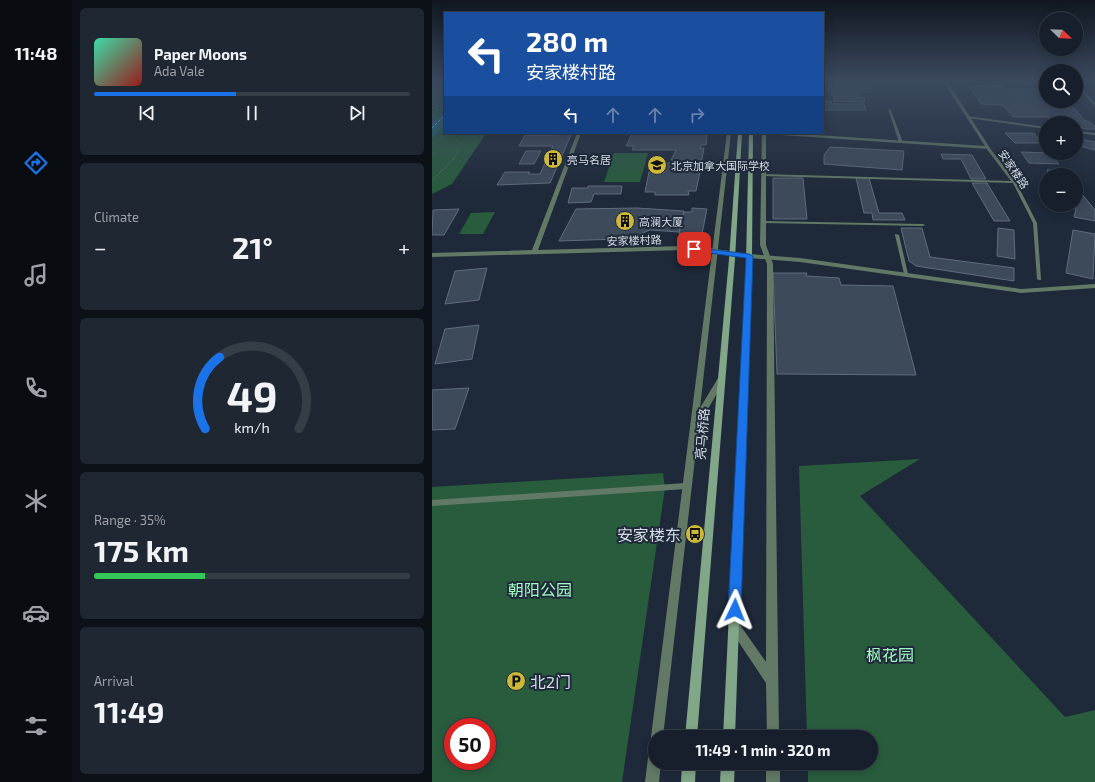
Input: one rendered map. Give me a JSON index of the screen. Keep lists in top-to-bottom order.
{
  "streets": {
    "main road": ["亮马桥路"],
    "street": ["安家楼路", "安家楼村路"]
  },
  "crossings": [
    ["安家楼村路", "亮马桥路"]
  ],
  "parks": ["朝阳公园", "枫花园"],
  "places": {
    "building": ["亮马名居", "高澜大厦"],
    "school or university": ["北京加拿大国际学校"],
    "bus stop": ["安家楼东"],
    "parking": ["北2门"]
  },
  "north": "bottom right",
  "page": {
    "tabs": "11:48",
    "map_buttons": ["+", "−"],
    "turn": ["280 m", "安家楼村路"],
    "song": ["Paper Moons", "Ada Vale"],
    "tile": [
      "Climate",
      ["Range · 35%", "175 km"],
      ["Arrival", "11:49"]
    ],
    "heat": ["−", "21°", "+"],
    "limit": "50",
    "trip": "11:49 · 1 min · 320 m",
    "gauge": ["49", "km/h"]
  }
}
